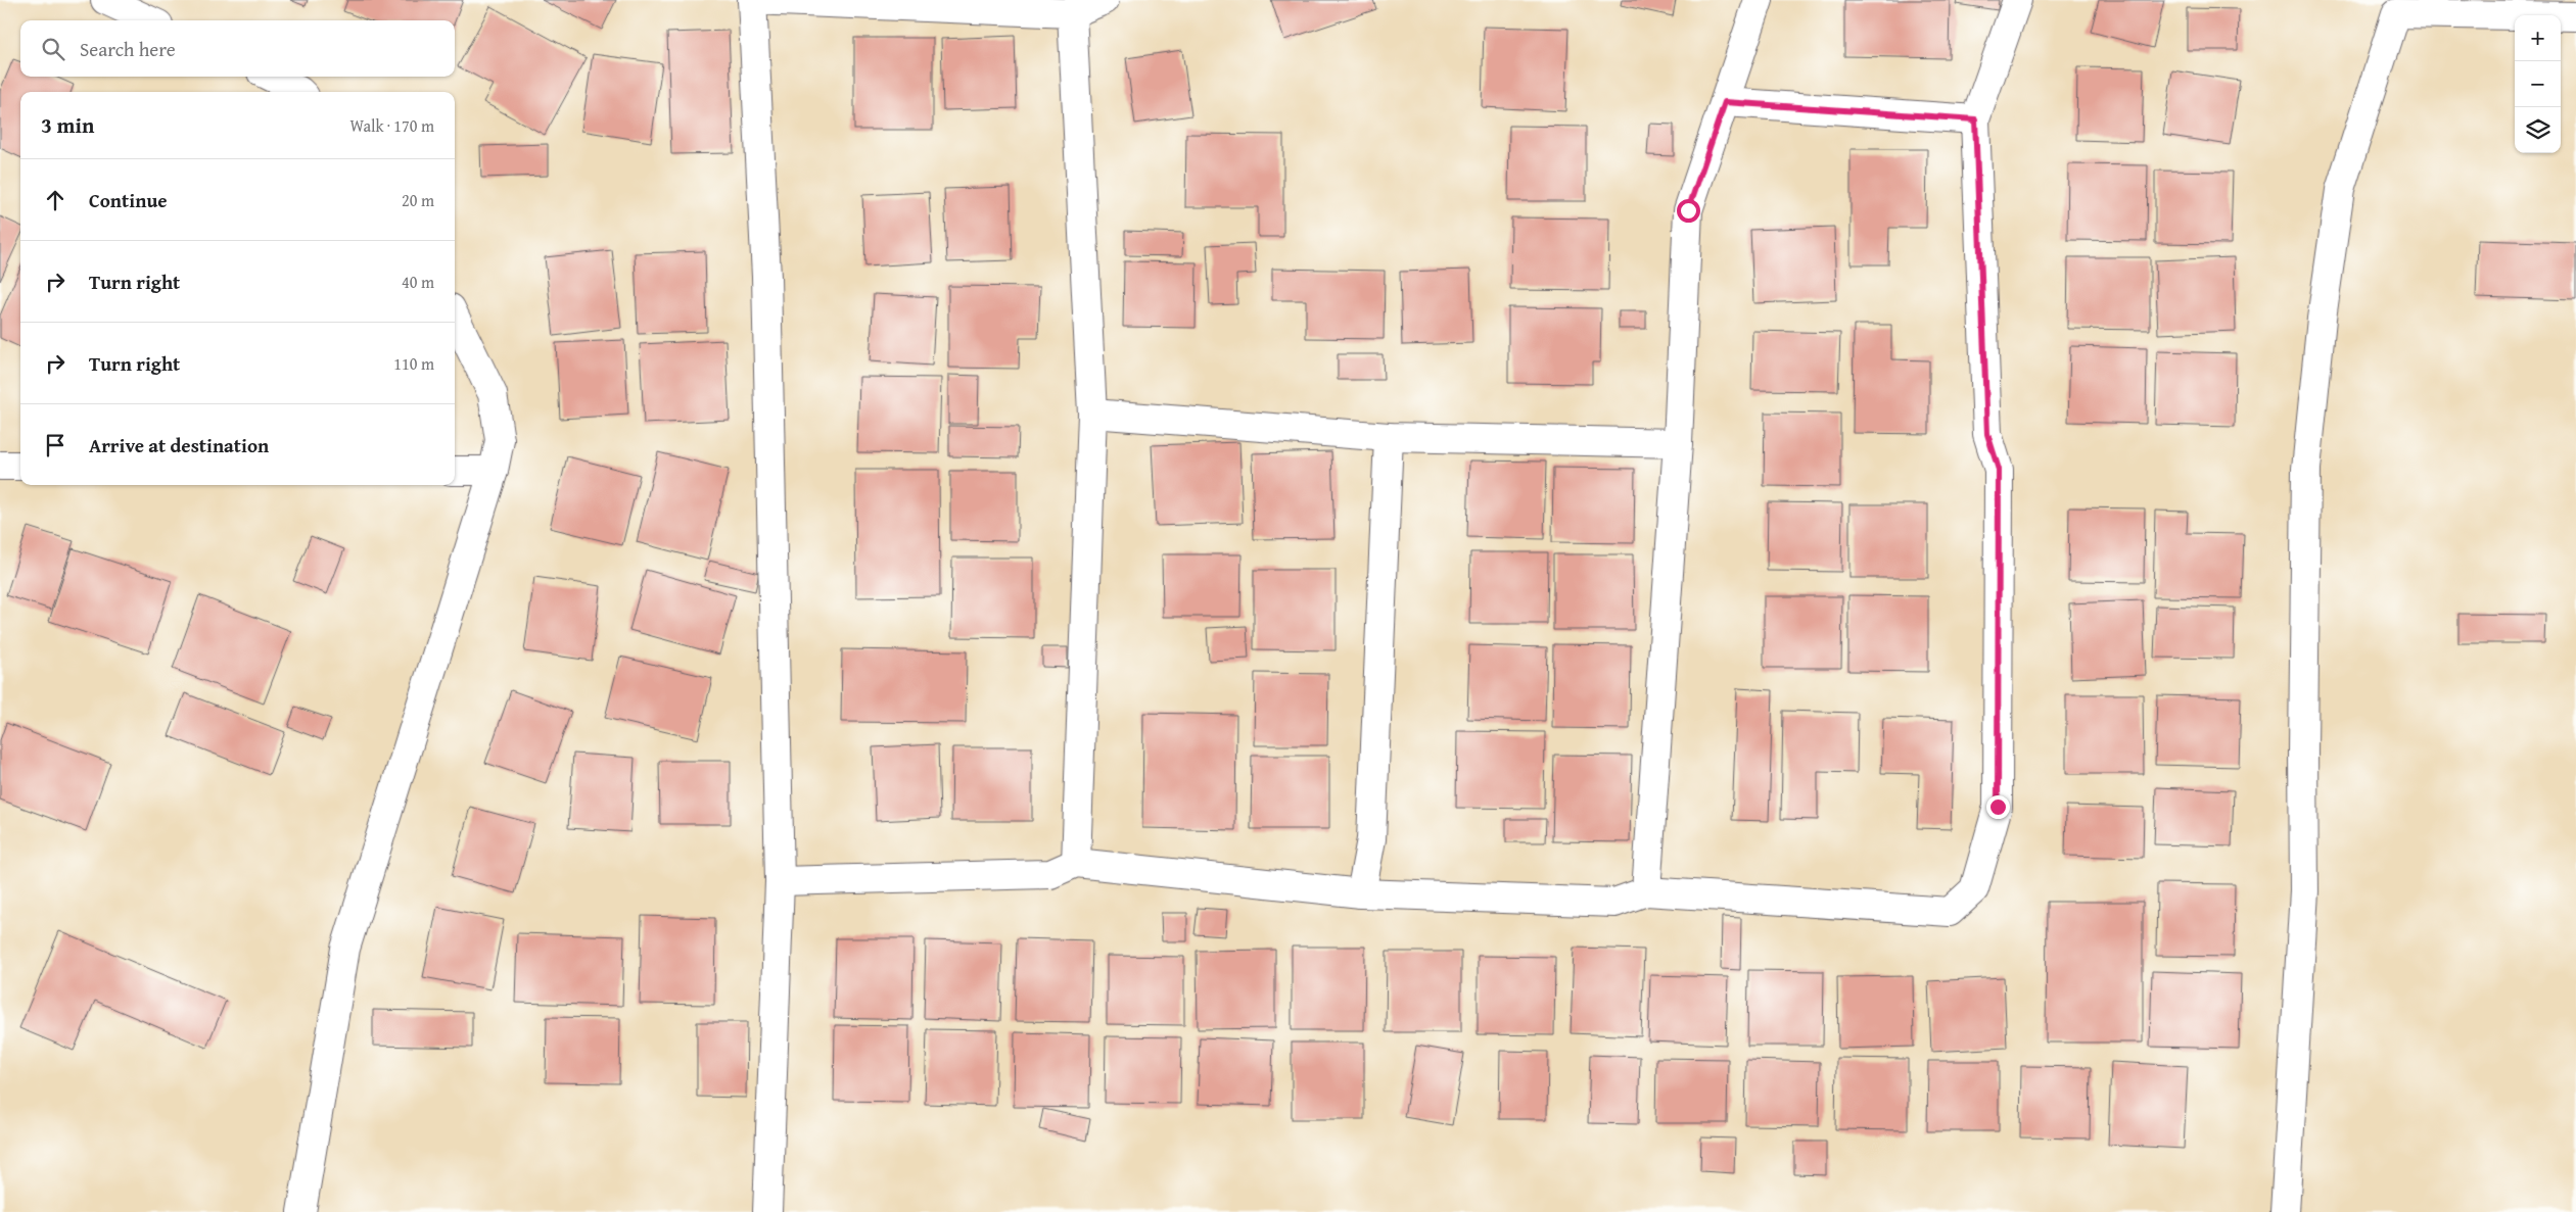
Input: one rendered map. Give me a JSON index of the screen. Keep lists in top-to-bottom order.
{
  "page": {
    "map_buttons": ["+", "−"],
    "search": "Search here",
    "heading": ["3 min", "Walk · 170 m"],
    "list": [
      ["Continue", "20 m"],
      ["Turn right", "40 m"],
      ["Turn right", "110 m"],
      "Arrive at destination"
    ]
  }
}
